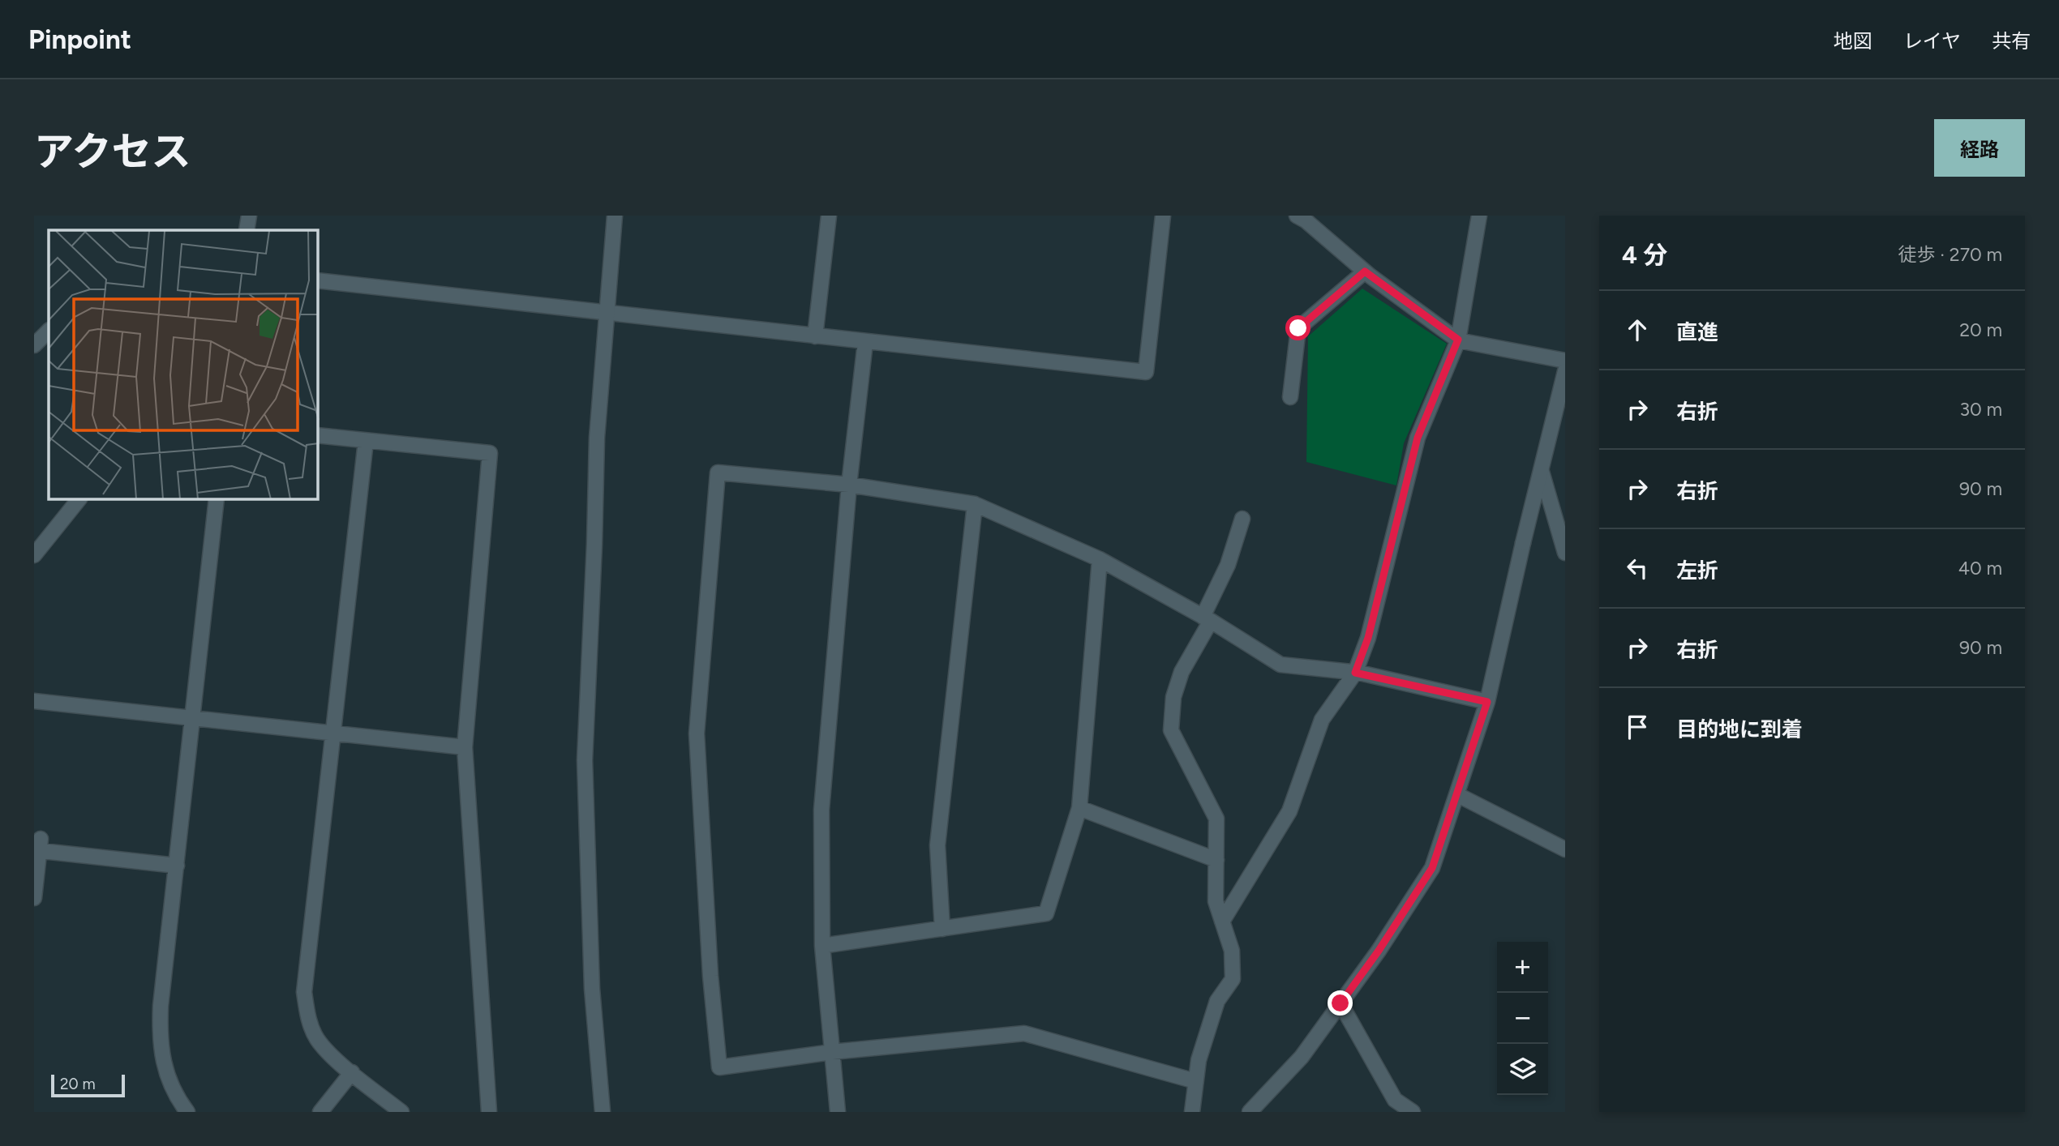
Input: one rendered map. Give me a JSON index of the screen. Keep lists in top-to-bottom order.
{
  "scale_bar": "20 m",
  "page": {
    "header": "Pinpoint",
    "nav": ["地図", "レイヤ", "共有"],
    "title": "アクセス",
    "buttons": "経路",
    "heading": ["4 分", "徒歩 · 270 m"],
    "list": [
      ["直進", "20 m"],
      ["右折", "30 m"],
      ["右折", "90 m"],
      ["左折", "40 m"],
      ["右折", "90 m"],
      "目的地に到着"
    ],
    "map_buttons": ["+", "−"],
    "scale": "20 m"
  }
}
